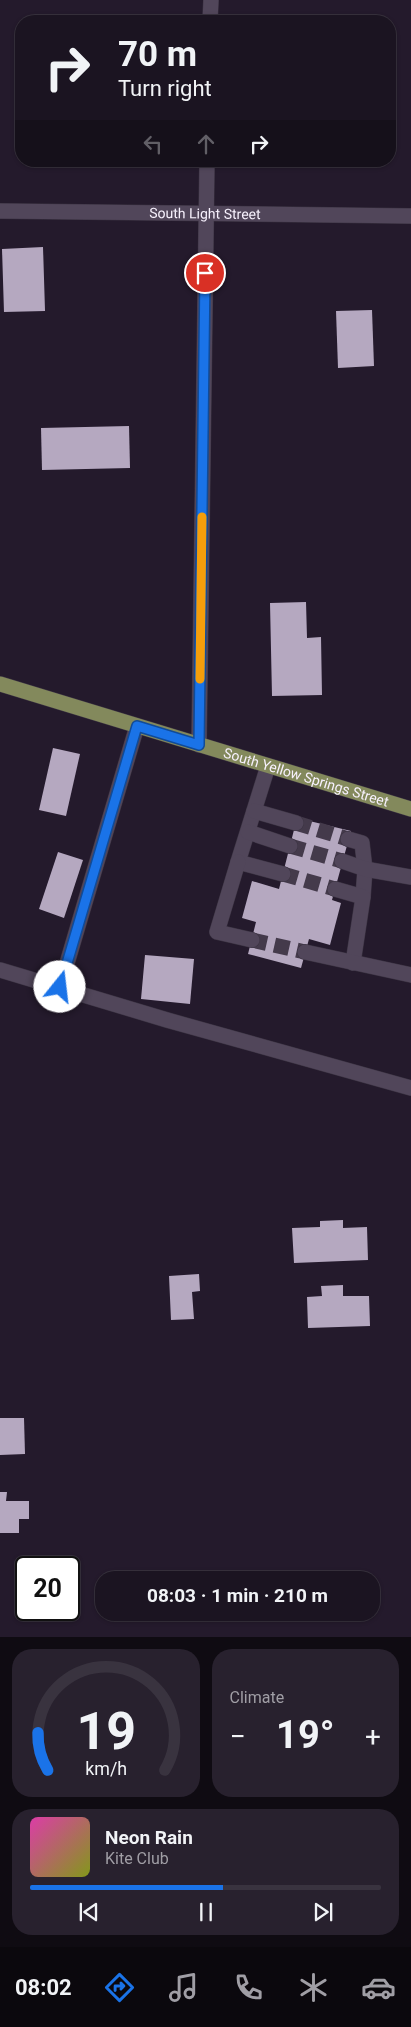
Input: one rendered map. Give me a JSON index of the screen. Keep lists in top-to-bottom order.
{
  "streets": {
    "main road": ["South Yellow Springs Street"],
    "street": ["South Light Street"]
  },
  "page": {
    "turn": ["70 m", "Turn right"],
    "limit": "20",
    "trip": "08:03 · 1 min · 210 m",
    "tile": "Climate",
    "heat": ["−", "19°", "+"],
    "song": ["Neon Rain", "Kite Club"],
    "tabs": "08:02",
    "gauge": ["19", "km/h"]
  }
}
